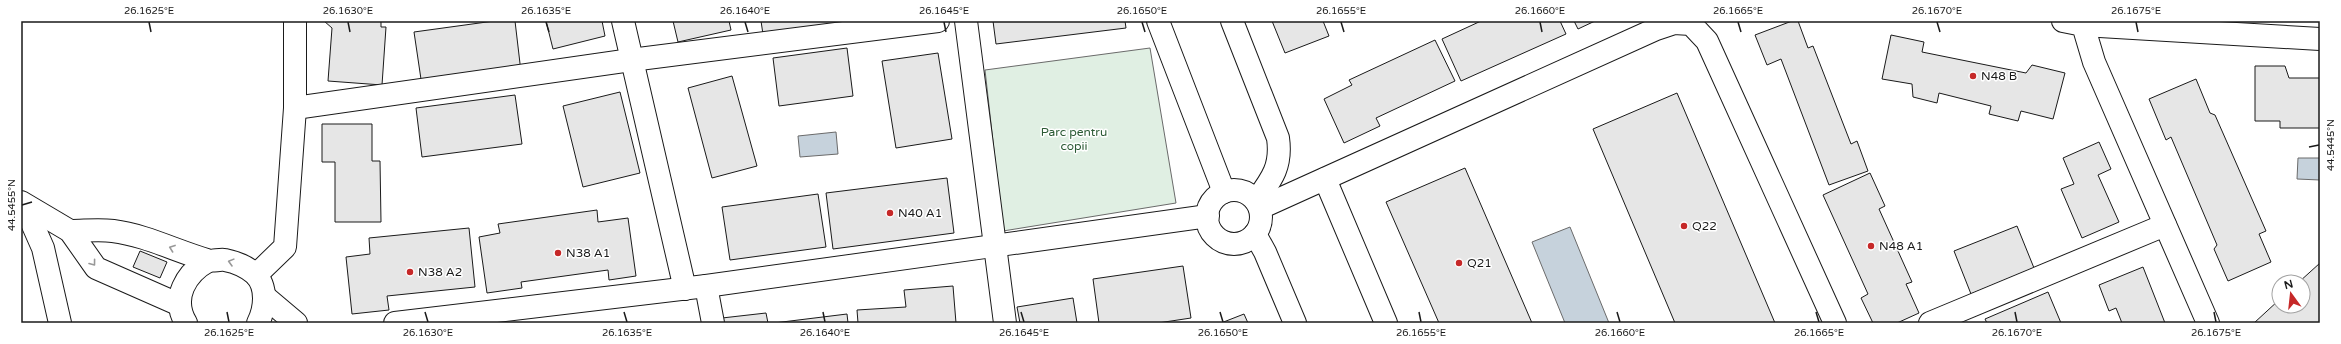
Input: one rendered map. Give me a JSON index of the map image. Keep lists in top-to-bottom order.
{
  "parks": ["Parc pentru copii"],
  "places": [
    "N48 B",
    "N40 A1",
    "Q22",
    "N48 A1",
    "N38 A1",
    "Q21",
    "N38 A2"
  ],
  "north": "top",
  "coordinates": [
    "26.1625°E",
    "26.1630°E",
    "26.1635°E",
    "26.1640°E",
    "26.1645°E",
    "26.1650°E",
    "26.1655°E",
    "26.1660°E",
    "26.1665°E",
    "26.1670°E",
    "26.1675°E",
    "44.5445°N",
    "44.5455°N"
  ]
}
